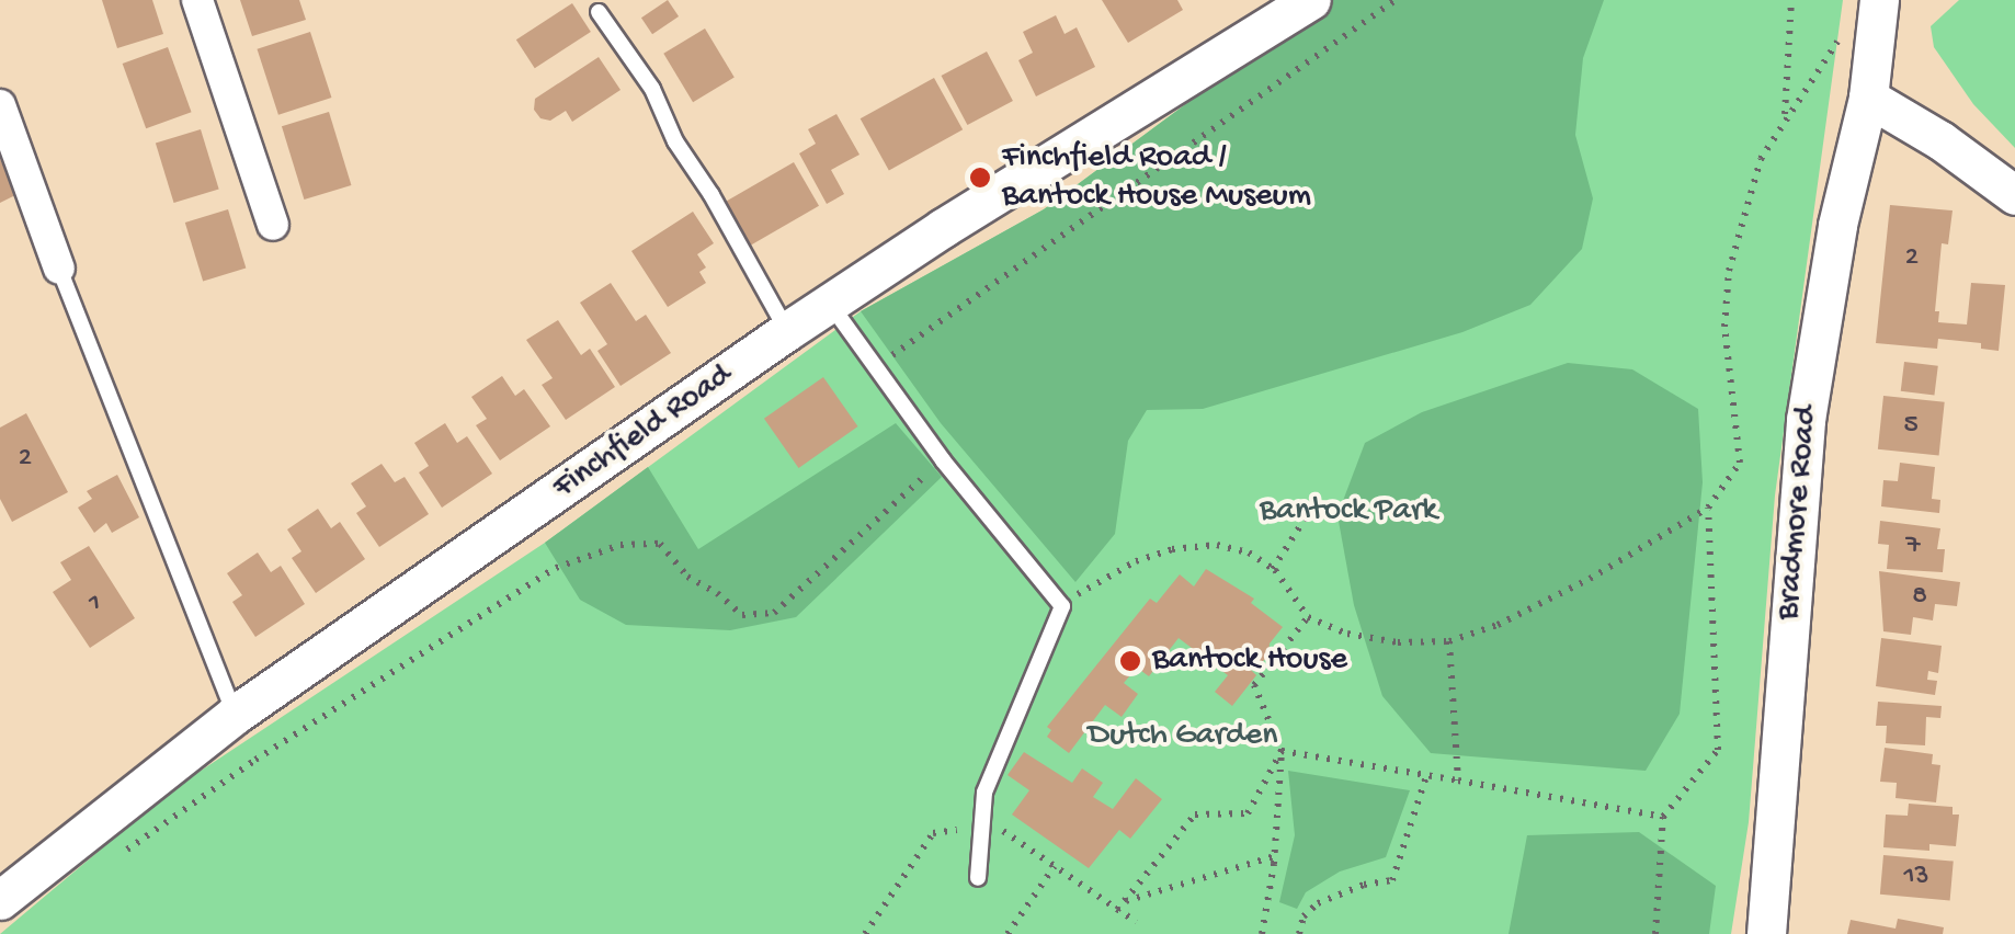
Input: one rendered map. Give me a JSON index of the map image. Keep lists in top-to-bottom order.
{
  "streets": {
    "street": ["Finchfield Road", "Bradmore Road"]
  },
  "parks": ["Bantock Park", "Dutch Garden"],
  "places": ["Finchfield Road / Bantock House Museum", "Bantock House"],
  "house_numbers": [
    "2",
    "5",
    "2",
    "7",
    "8",
    "1",
    "13"
  ]
}
